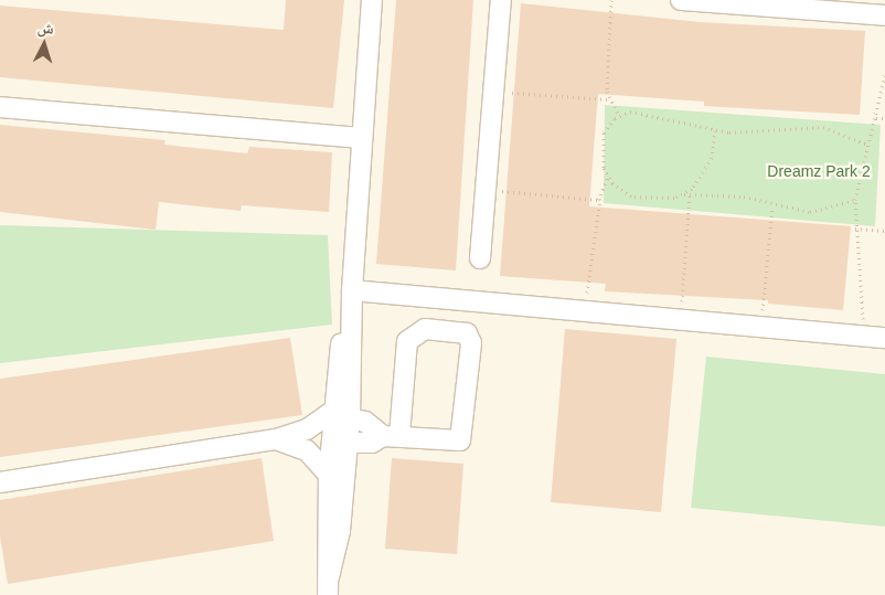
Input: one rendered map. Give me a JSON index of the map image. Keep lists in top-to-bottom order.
{
  "parks": ["Dreamz Park 2"],
  "north": "top"
}
